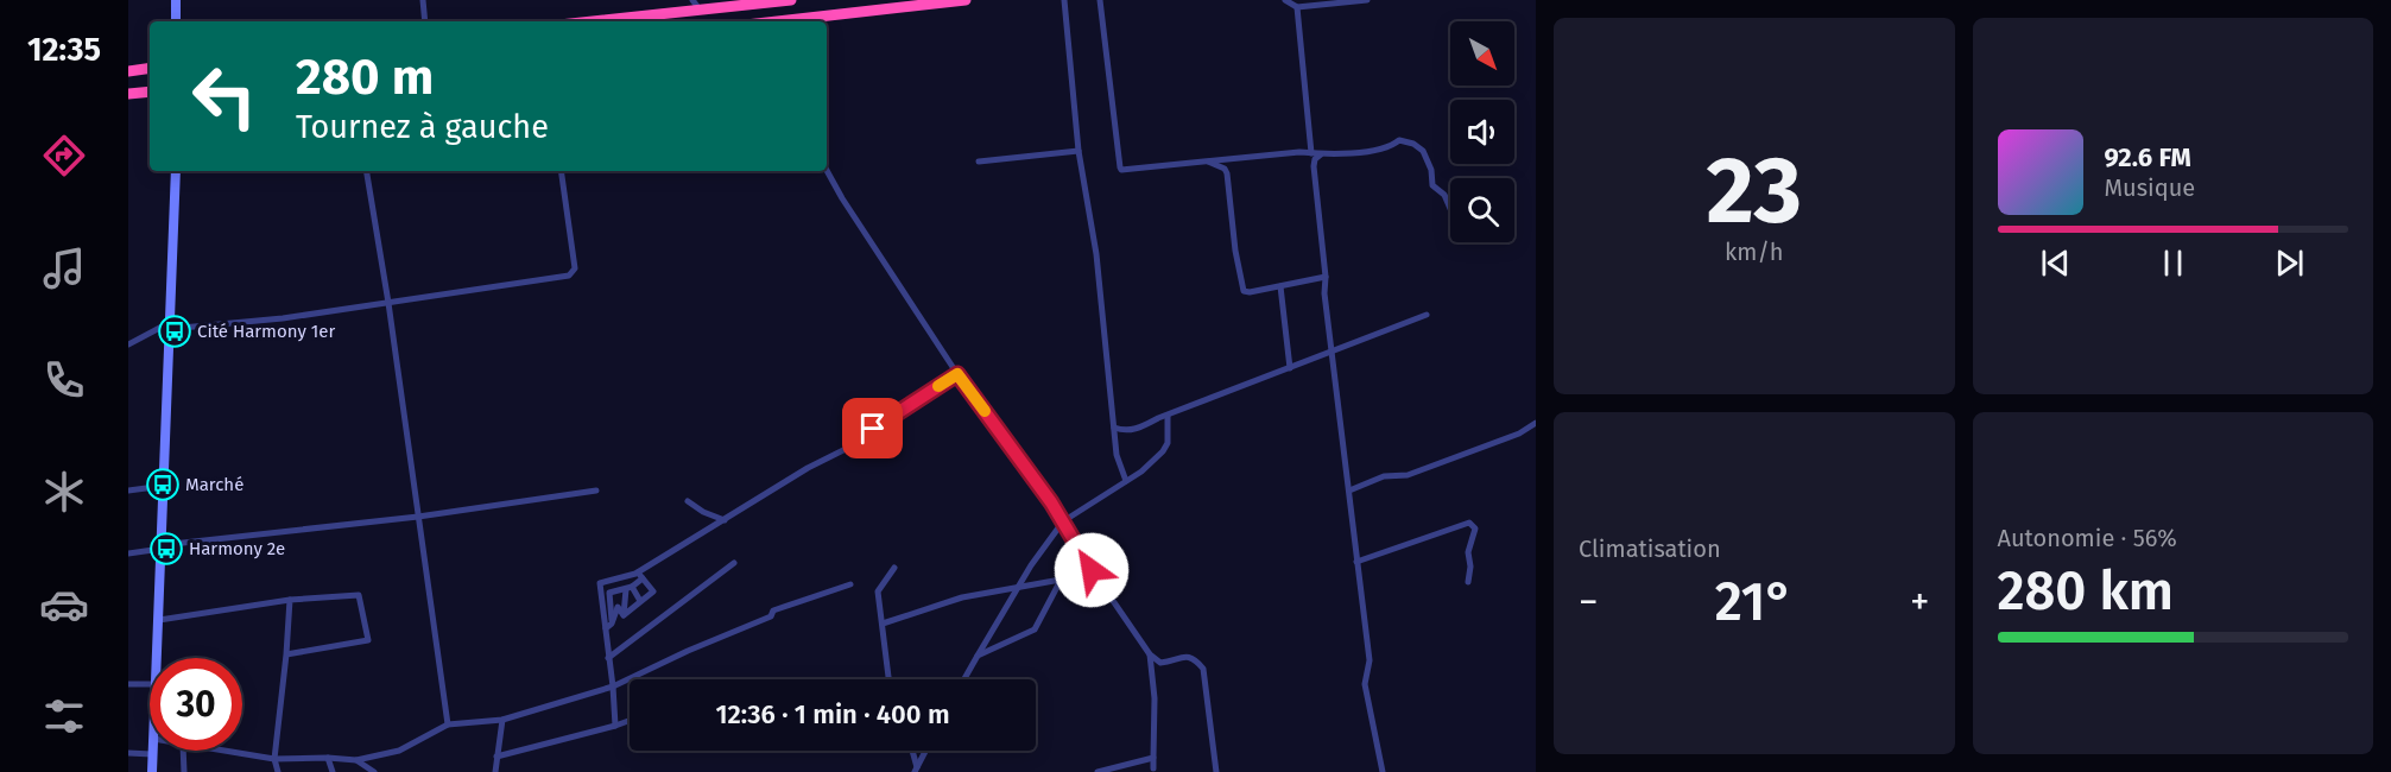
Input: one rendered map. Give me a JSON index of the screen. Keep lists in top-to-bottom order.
{
  "places": {
    "bus stop": ["Cité Harmony 1er", "Marché", "Harmony 2e"]
  },
  "north": "bottom right",
  "page": {
    "tabs": "12:35",
    "tile": [
      ["23", "km/h"],
      "Climatisation",
      ["Autonomie · 56%", "280 km"]
    ],
    "turn": ["280 m", "Tournez à gauche"],
    "song": ["92.6 FM", "Musique"],
    "heat": ["−", "21°", "+"],
    "limit": "30",
    "trip": "12:36 · 1 min · 400 m"
  }
}
